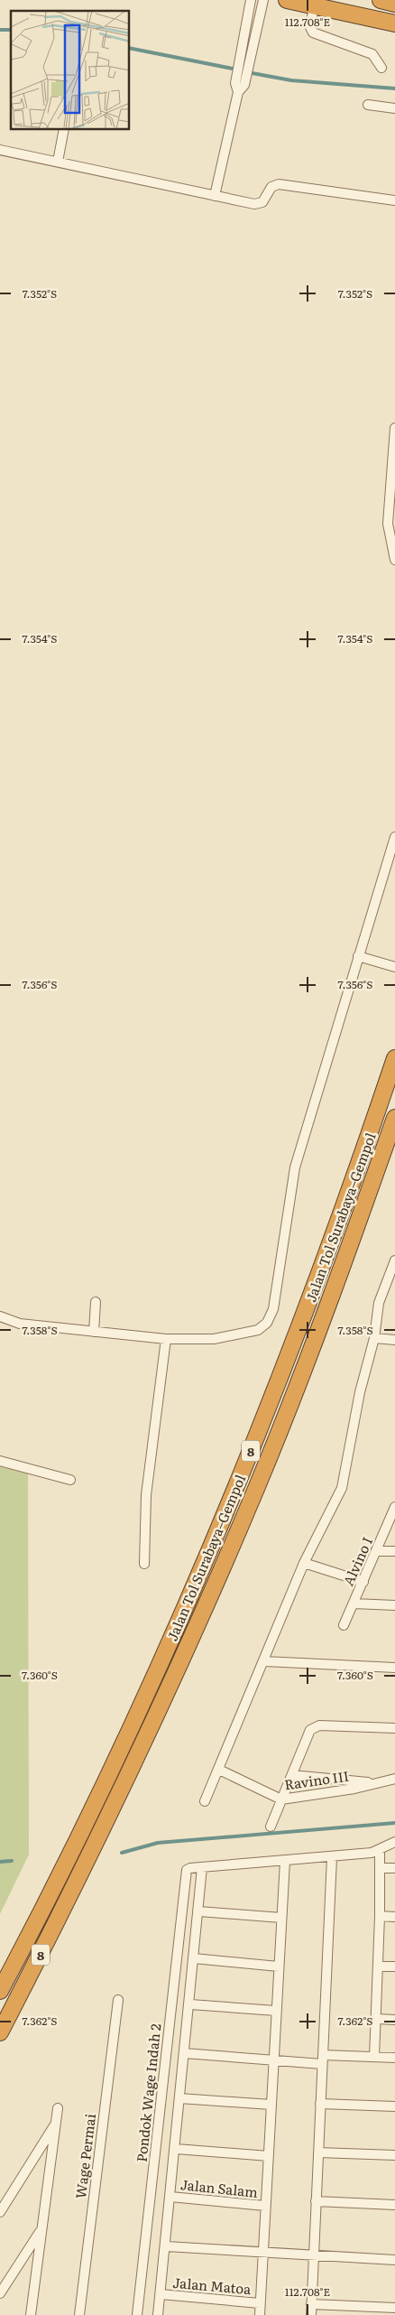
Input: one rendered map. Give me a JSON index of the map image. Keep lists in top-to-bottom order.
{
  "streets": {
    "highway": ["Jalan Tol Surabaya–Gempol", "8"],
    "street": [
      "Alvino I",
      "Ravino III",
      "Pondok Wage Indah 2",
      "Wage Permai",
      "Jalan Salam",
      "Jalan Matoa"
    ]
  },
  "coordinates": [
    "112.708°E",
    "7.352°S",
    "7.354°S",
    "7.356°S",
    "7.358°S",
    "7.360°S",
    "7.362°S"
  ]
}
